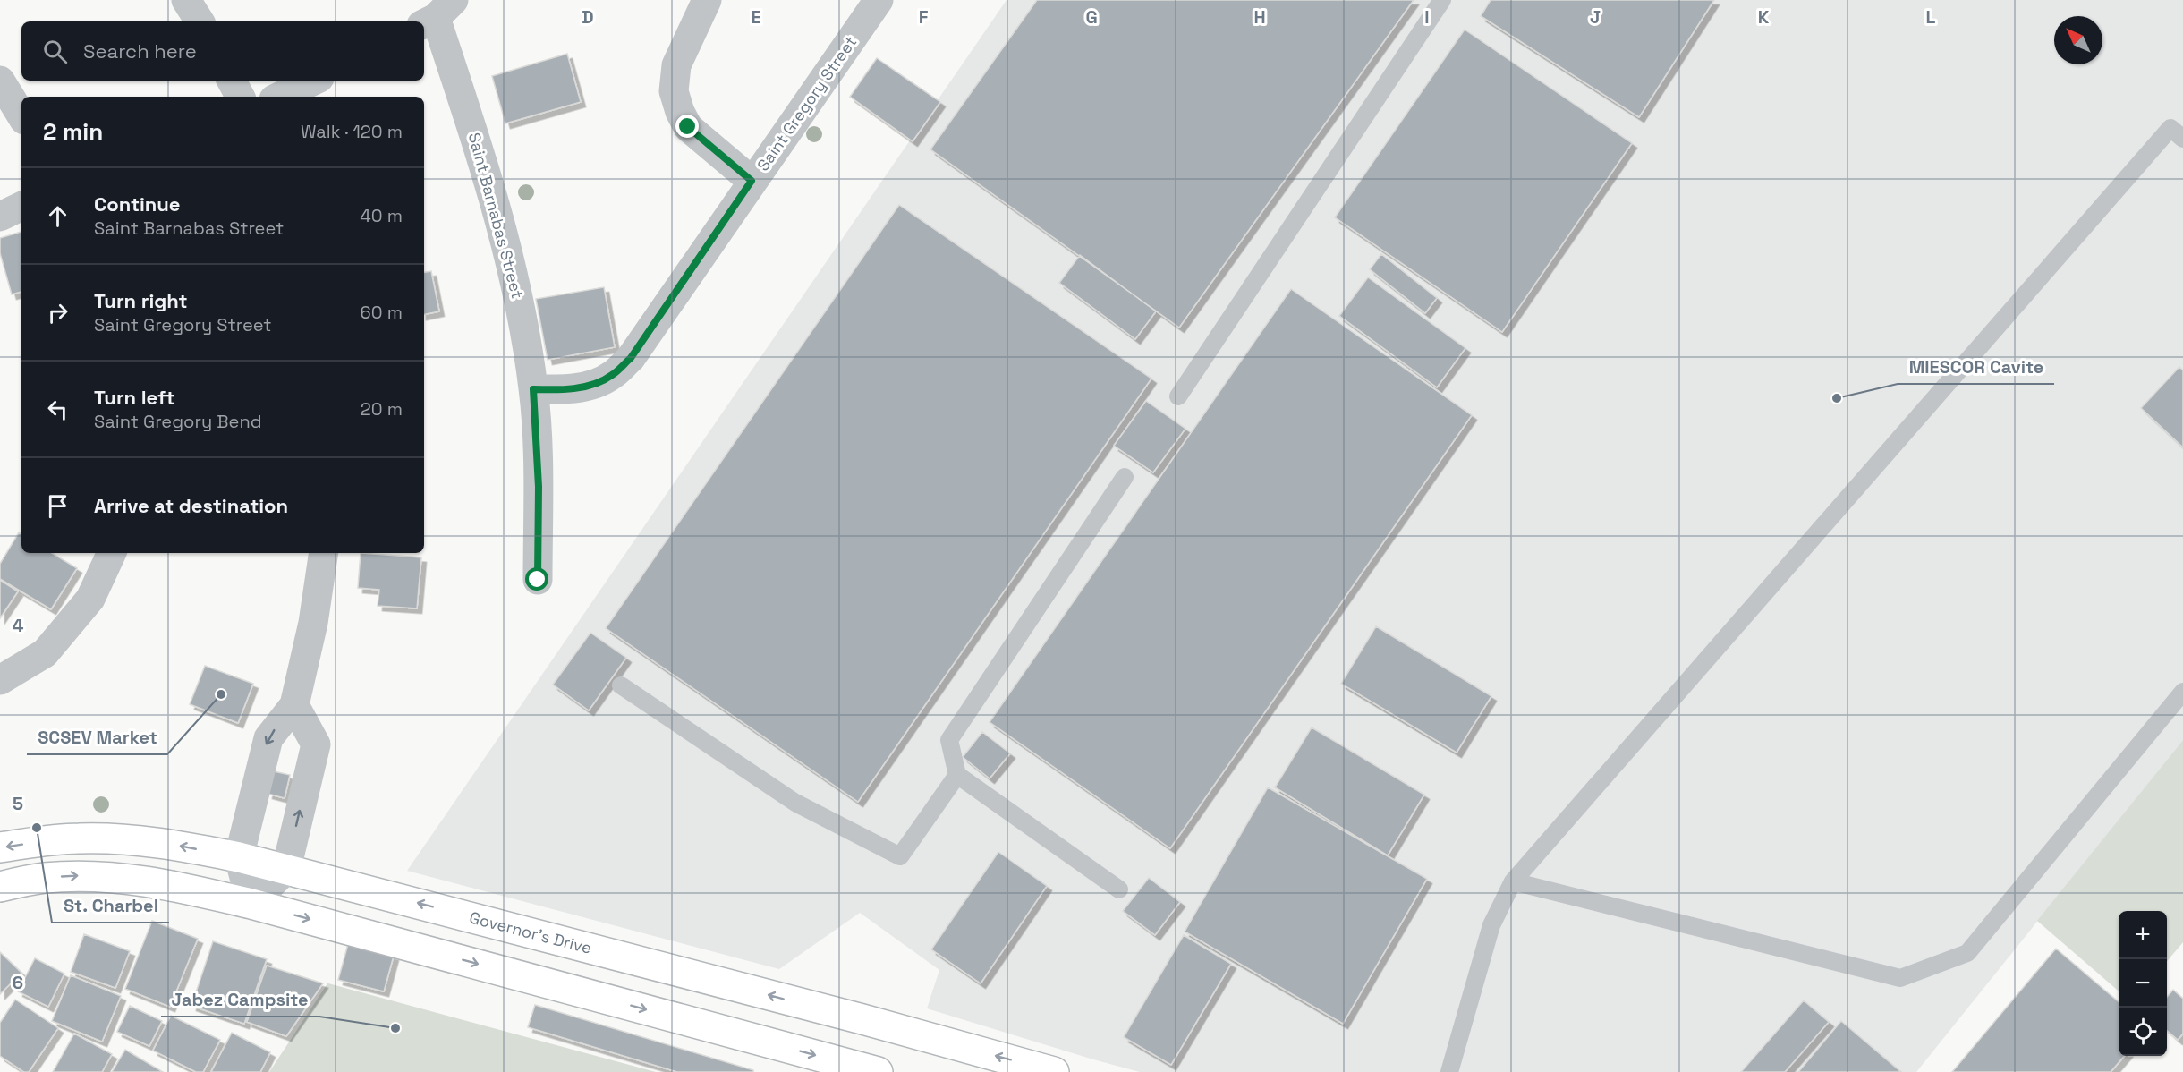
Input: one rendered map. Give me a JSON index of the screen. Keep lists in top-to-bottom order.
{
  "streets": {
    "highway": ["Governor's Drive"],
    "street": ["Saint Gregory Street", "Saint Barnabas Street"]
  },
  "crossings": [
    ["Saint Gregory Street", "Saint Barnabas Street"]
  ],
  "places": [
    "MIESCOR Cavite",
    "SCSEV Market",
    "St. Charbel",
    "Jabez Campsite"
  ],
  "north": "top left",
  "page": {
    "search": "Search here",
    "heading": ["2 min", "Walk · 120 m"],
    "list": [
      ["Continue", "Saint Barnabas Street", "40 m"],
      ["Turn right", "Saint Gregory Street", "60 m"],
      ["Turn left", "Saint Gregory Bend", "20 m"],
      "Arrive at destination"
    ],
    "map_buttons": ["+", "−"]
  },
  "grid": {
    "columns": [
      "D",
      "E",
      "F",
      "G",
      "H",
      "I",
      "J",
      "K",
      "L"
    ],
    "rows": ["4", "5", "6"]
  }
}
